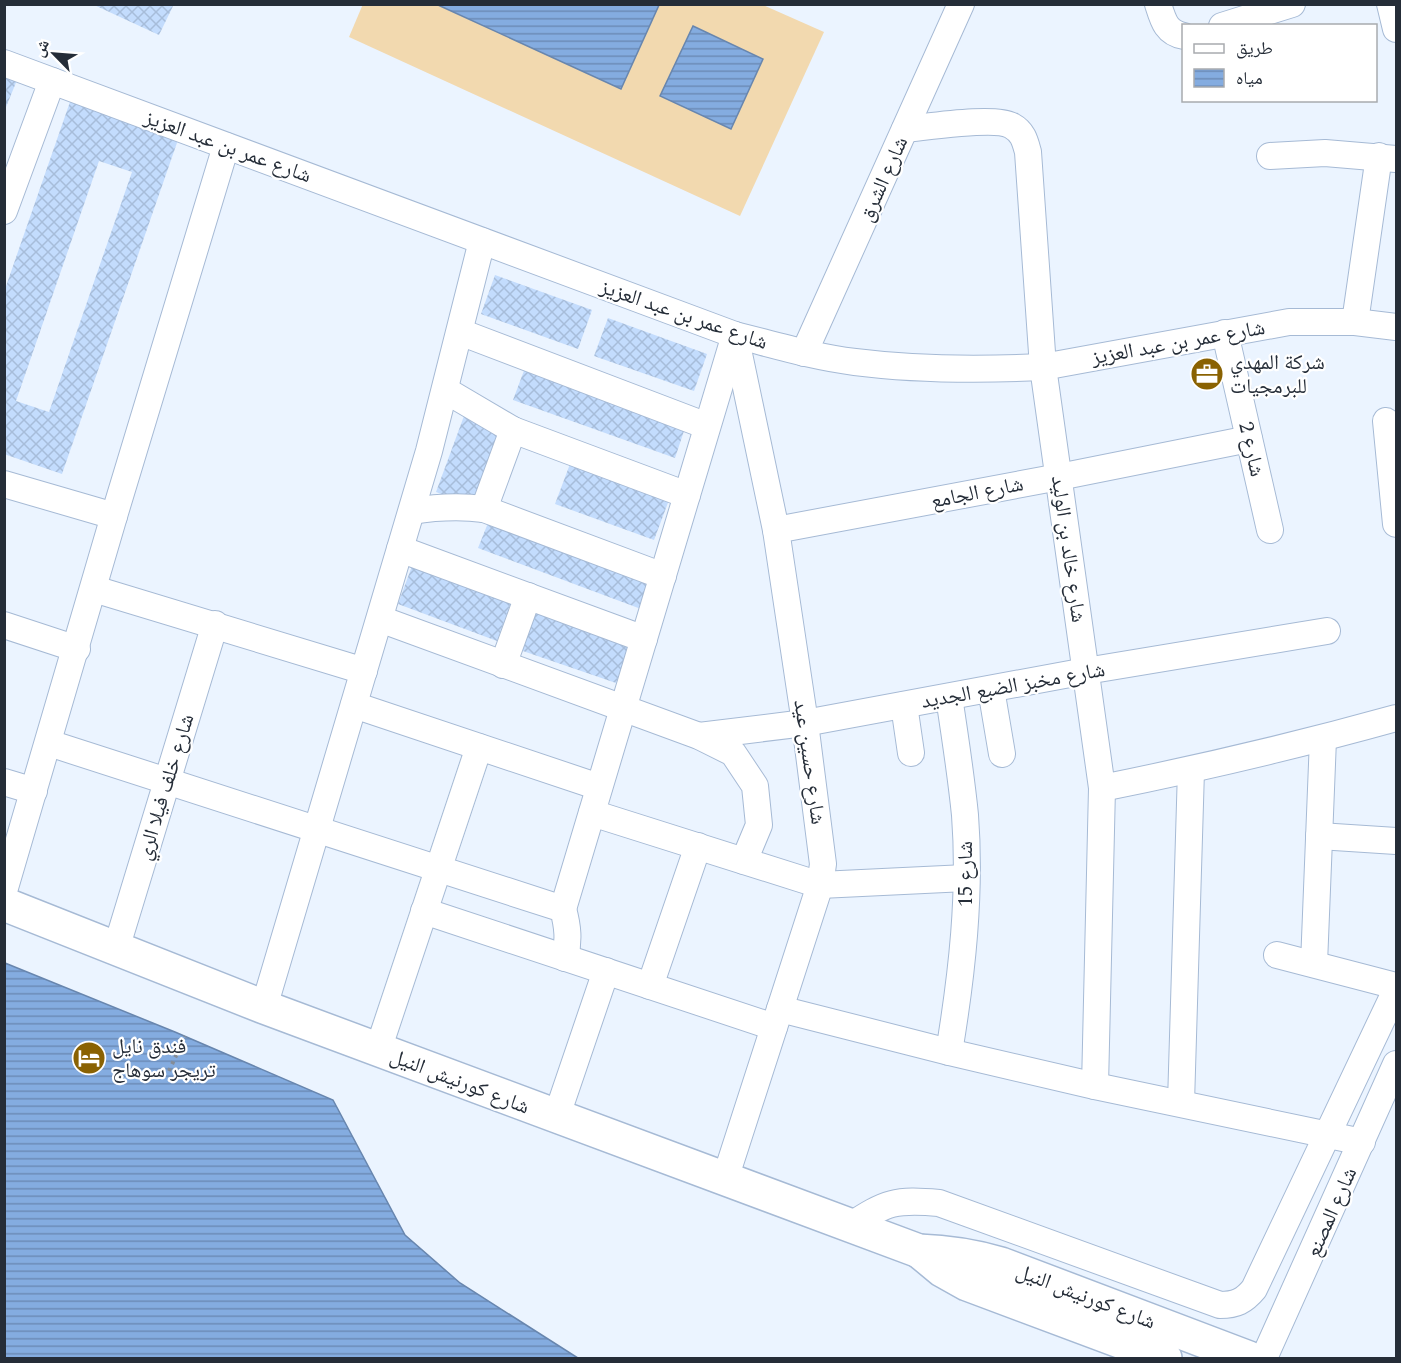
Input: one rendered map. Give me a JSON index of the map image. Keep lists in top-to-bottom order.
{
  "streets": {
    "main road": ["شارع كورنيش النيل"],
    "street": [
      "شارع عمر بن عبد العزيز",
      "شارع الشرق",
      "شارع 2",
      "شارع الجامع",
      "شارع خالد بن الوليد",
      "شارع مخبز الضبع الجديد",
      "شارع حسين عيد",
      "شارع خلف فيلا الري",
      "شارع 15",
      "شارع المصنع"
    ]
  },
  "crossings": [
    ["شارع عمر بن عبد العزيز", "شارع الشرق"],
    ["شارع عمر بن عبد العزيز", "شارع 2"],
    ["شارع عمر بن عبد العزيز", "شارع خالد بن الوليد"],
    ["شارع عمر بن عبد العزيز", "شارع حسين عيد"],
    ["شارع الشرق", "شارع خالد بن الوليد"],
    ["شارع 2", "شارع الجامع"],
    ["شارع الجامع", "شارع خالد بن الوليد"],
    ["شارع الجامع", "شارع حسين عيد"],
    ["شارع خالد بن الوليد", "شارع مخبز الضبع الجديد"],
    ["شارع مخبز الضبع الجديد", "شارع حسين عيد"],
    ["شارع مخبز الضبع الجديد", "شارع 15"],
    ["شارع حسين عيد", "شارع كورنيش النيل"],
    ["شارع خلف فيلا الري", "شارع كورنيش النيل"]
  ],
  "places": {
    "office": ["شركة المهدي للبرمجيات"],
    "hotel": ["فندق نايل تريجر سوهاج"]
  },
  "legend": ["طريق", "مياه"],
  "north": "top left"
}
